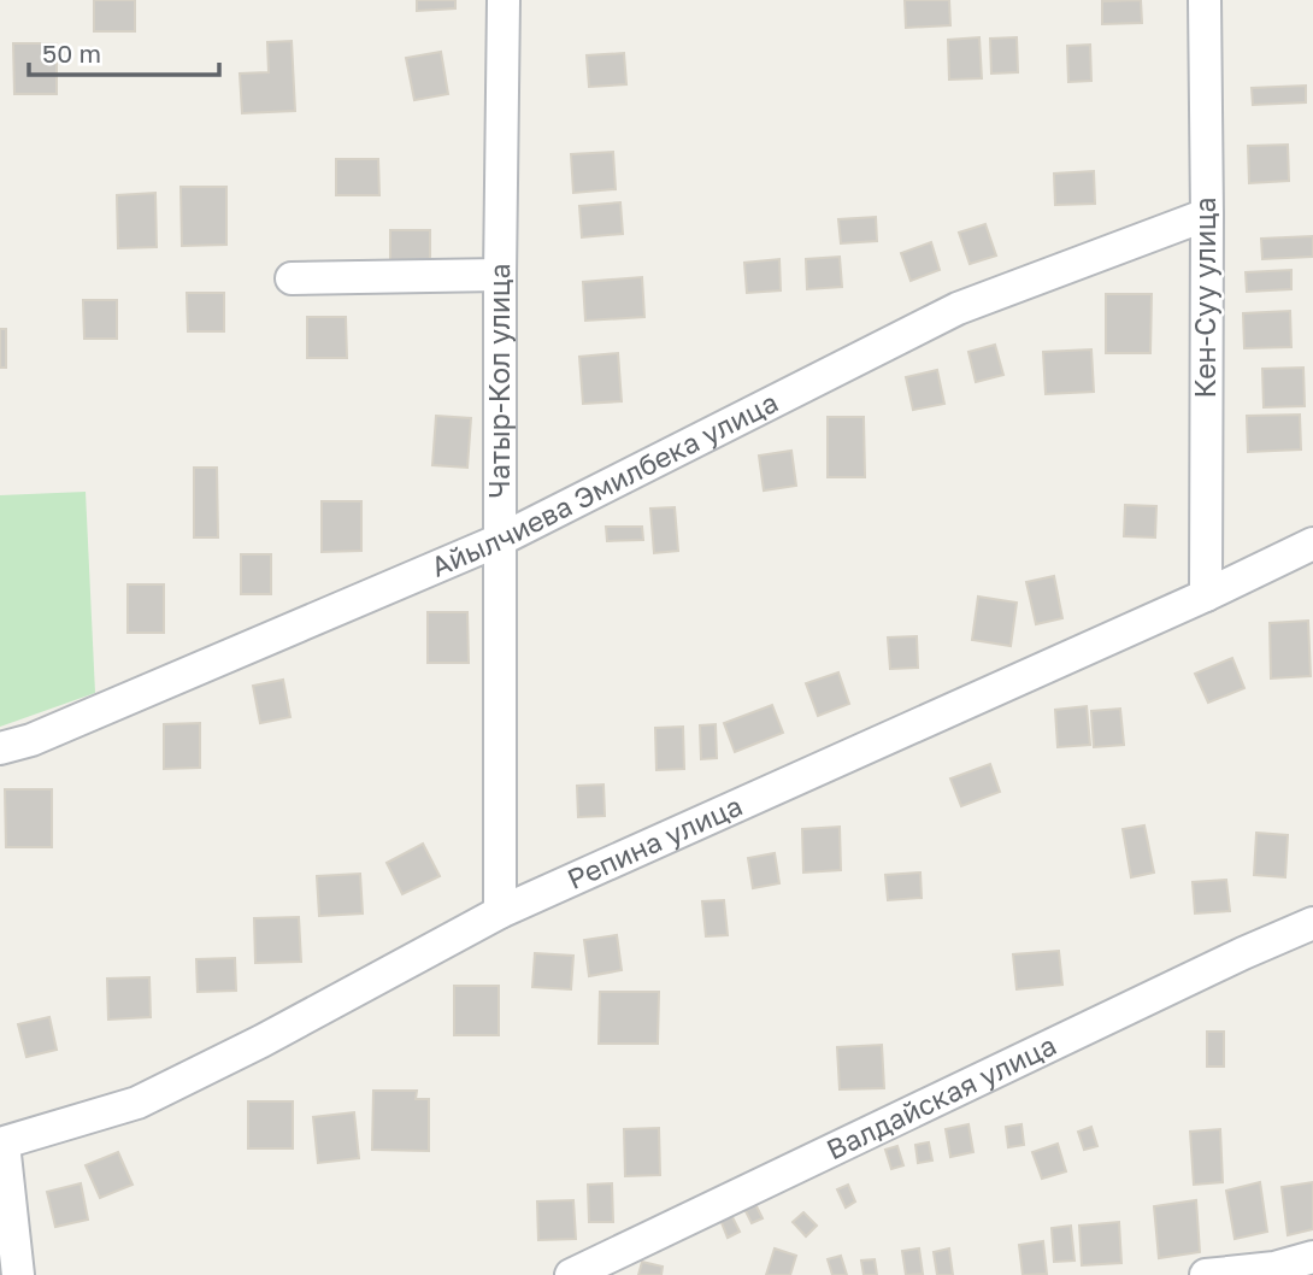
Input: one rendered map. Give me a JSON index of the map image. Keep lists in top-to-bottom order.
{
  "streets": {
    "street": [
      "Кен-Суу улица",
      "Чатыр-Кол улица",
      "Айылчиева Эмилбека улица",
      "Репина улица",
      "Валдайская улица"
    ]
  },
  "crossings": [
    ["Кен-Суу улица", "Айылчиева Эмилбека улица"],
    ["Кен-Суу улица", "Репина улица"],
    ["Чатыр-Кол улица", "Айылчиева Эмилбека улица"],
    ["Чатыр-Кол улица", "Репина улица"]
  ],
  "scale_bar": "50 m"
}
